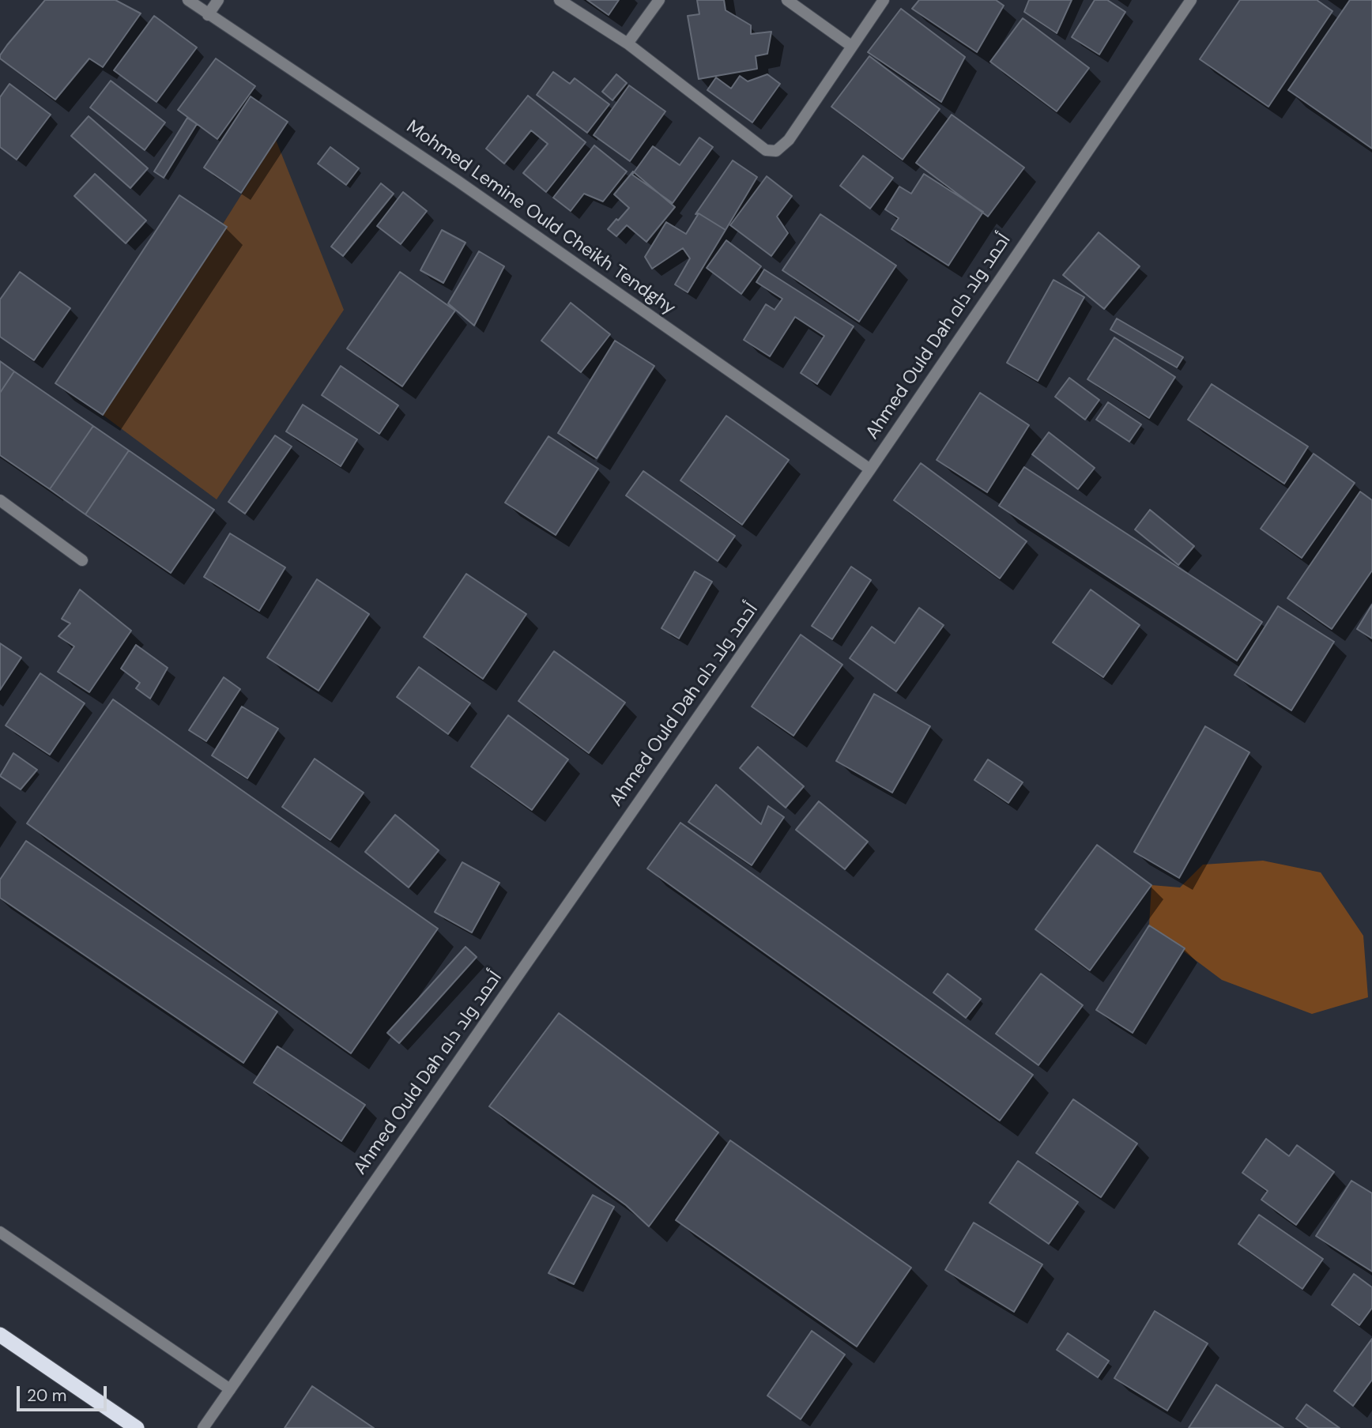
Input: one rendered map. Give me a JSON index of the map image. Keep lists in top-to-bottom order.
{
  "streets": {
    "street": ["Mohmed Lemine Ould Cheikh Tendghy", "Ahmed Ould Dah أحمد ولد داه"]
  },
  "crossings": [
    ["Mohmed Lemine Ould Cheikh Tendghy", "Ahmed Ould Dah أحمد ولد داه"]
  ],
  "scale_bar": "20 m"
}
